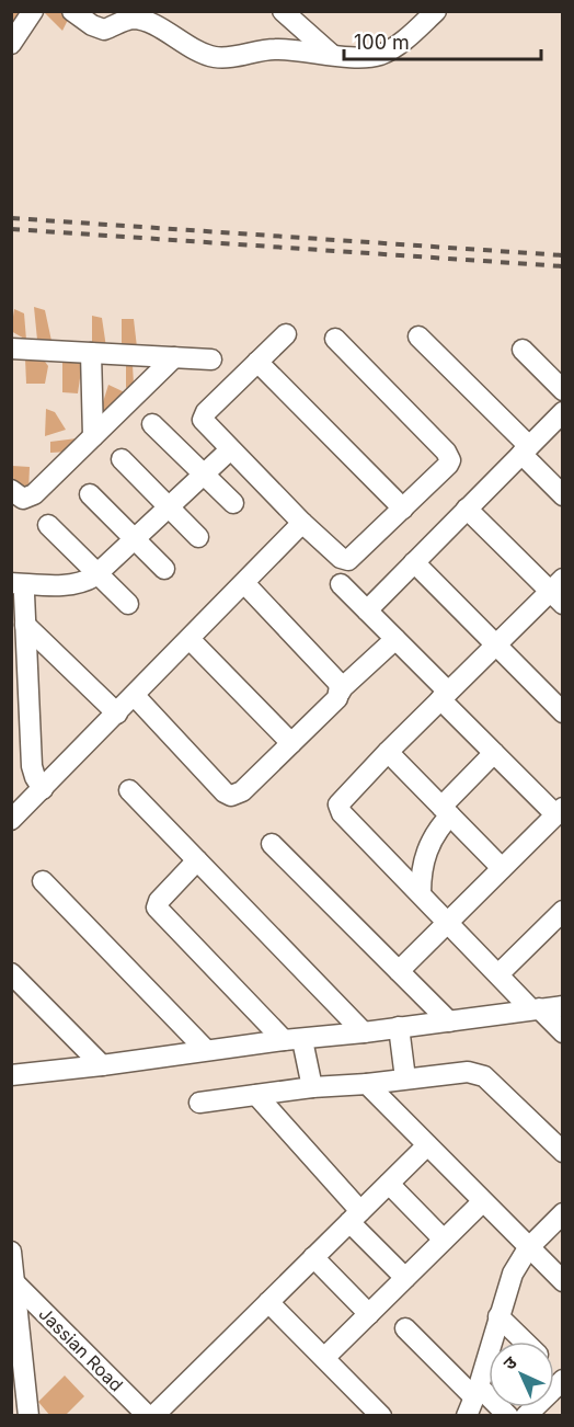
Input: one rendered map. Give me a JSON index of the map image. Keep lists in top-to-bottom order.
{
  "streets": {
    "street": ["Jassian Road"]
  },
  "scale_bar": "100 m",
  "north": "top left"
}
